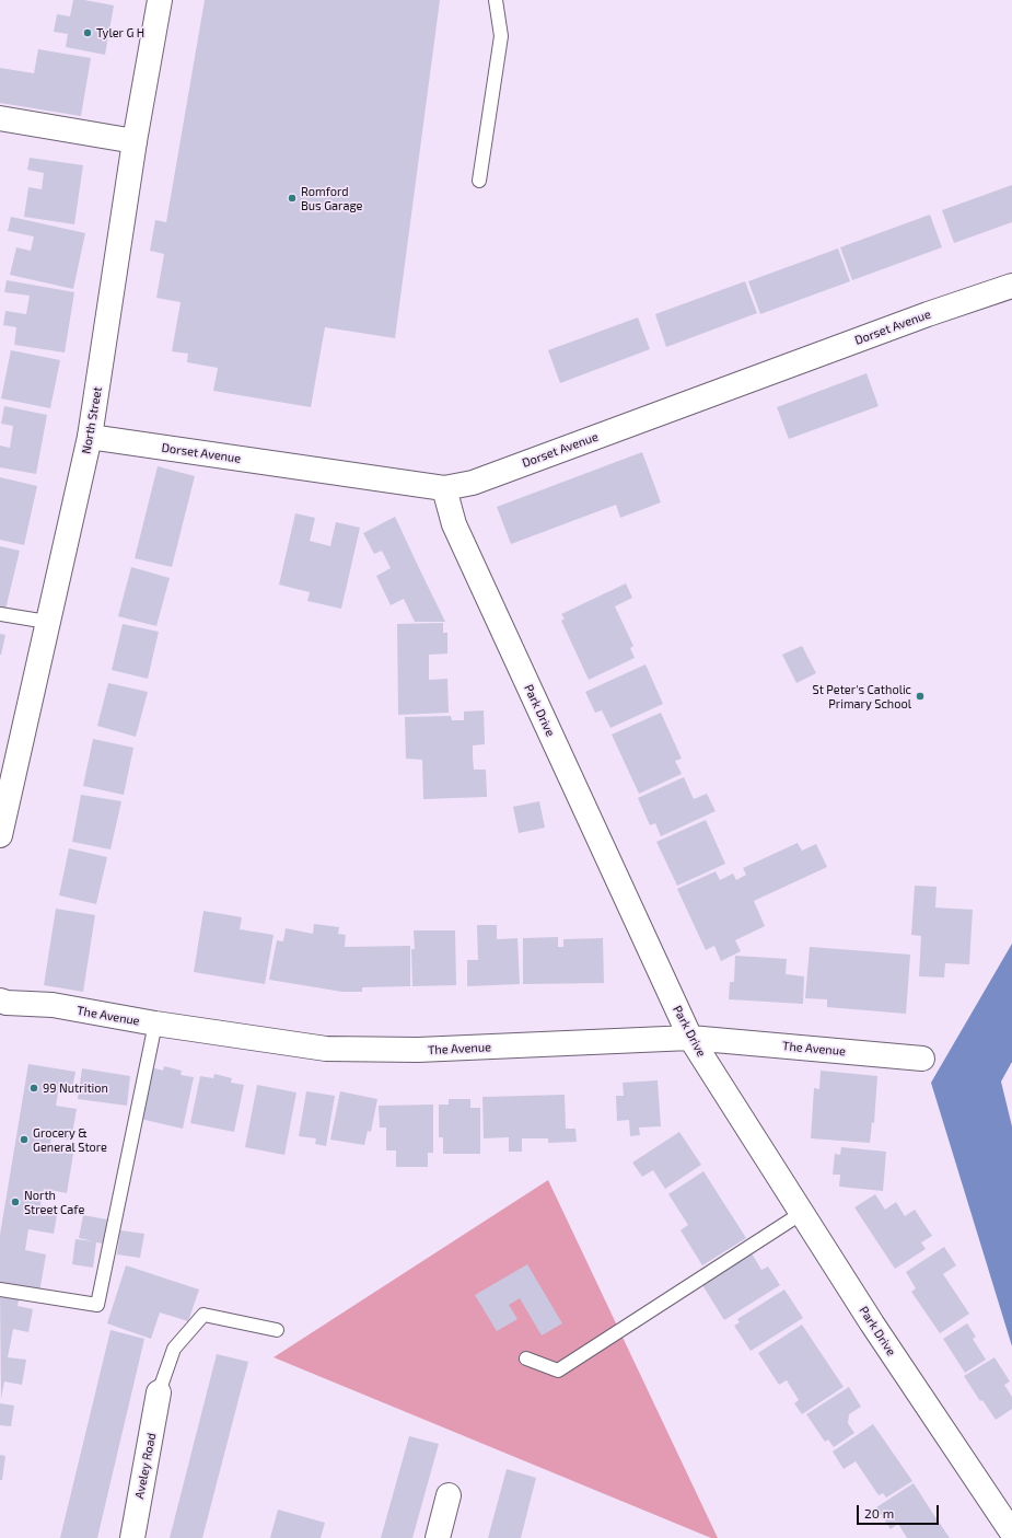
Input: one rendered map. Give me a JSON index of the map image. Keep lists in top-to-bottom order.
{
  "streets": {
    "street": [
      "Dorset Avenue",
      "North Street",
      "Park Drive",
      "The Avenue",
      "Aveley Road"
    ]
  },
  "crossings": [
    ["Dorset Avenue", "North Street"],
    ["Dorset Avenue", "Park Drive"],
    ["Park Drive", "The Avenue"]
  ],
  "places": [
    "Tyler G H",
    "Romford Bus Garage",
    "St Peter's Catholic Primary School",
    "99 Nutrition",
    "Grocery & General Store",
    "North Street Cafe"
  ],
  "scale_bar": "20 m"
}
